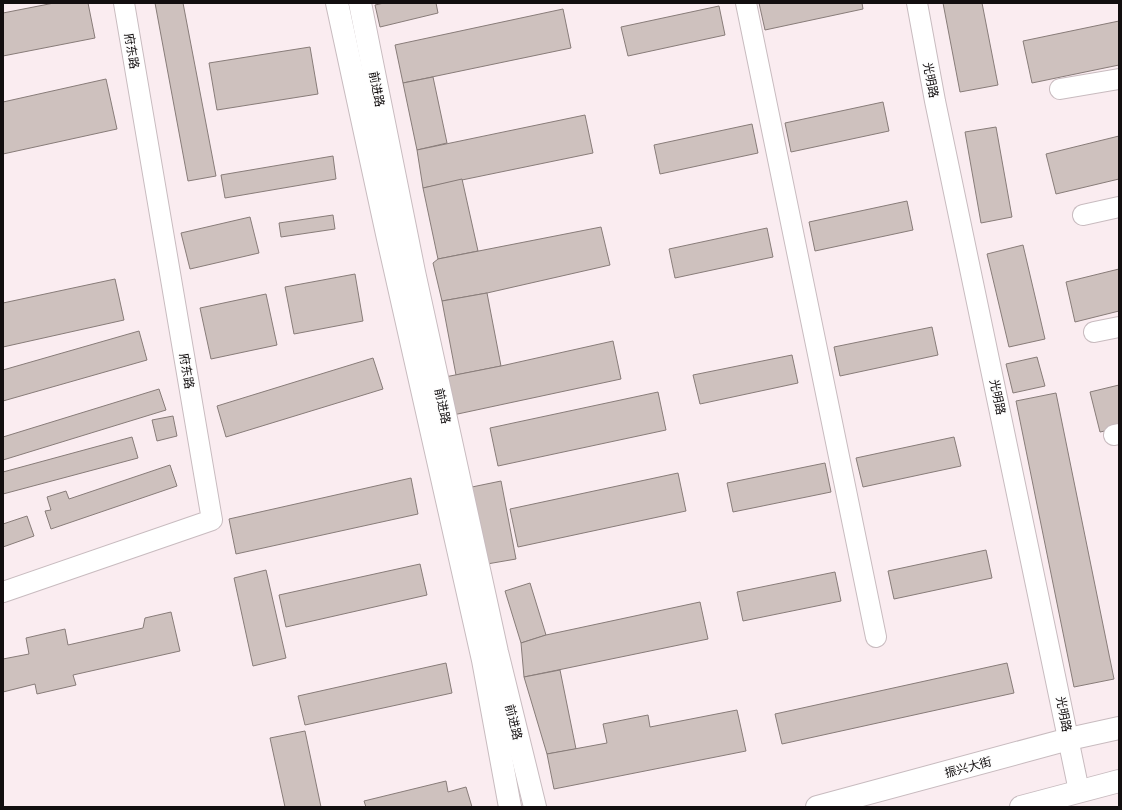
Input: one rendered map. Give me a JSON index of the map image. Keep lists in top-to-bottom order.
{
  "streets": {
    "street": [
      "府东路",
      "光明路",
      "前进路",
      "振兴大街"
    ]
  },
  "crossings": [
    ["光明路", "振兴大街"]
  ]
}
